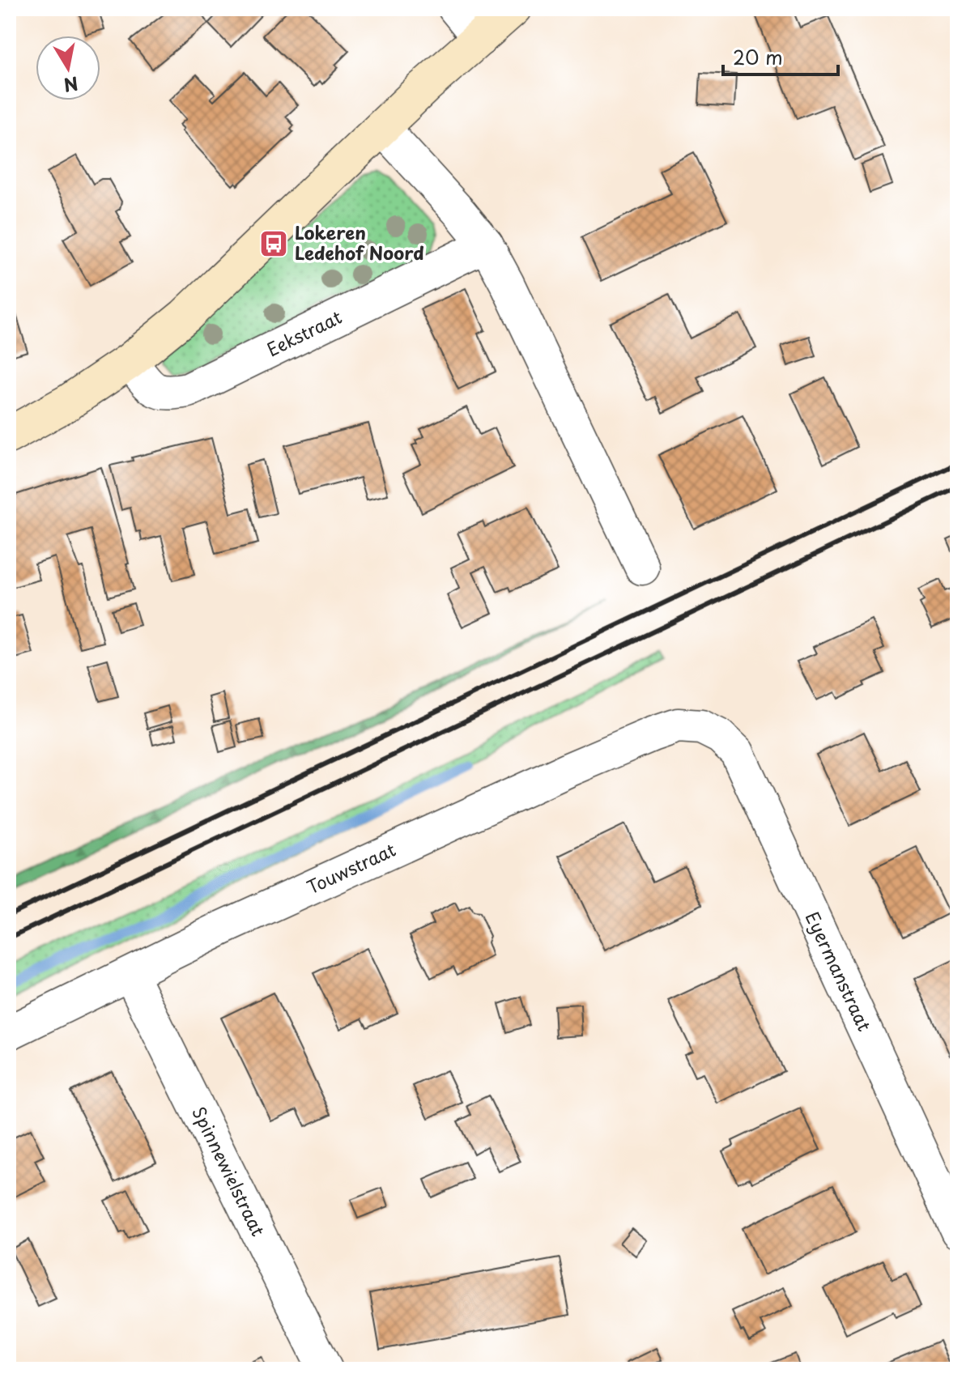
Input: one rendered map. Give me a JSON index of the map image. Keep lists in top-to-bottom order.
{
  "streets": {
    "street": [
      "Eekstraat",
      "Touwstraat",
      "Eyermanstraat",
      "Spinnewielstraat"
    ]
  },
  "crossings": [
    ["Touwstraat", "Eyermanstraat"],
    ["Touwstraat", "Spinnewielstraat"]
  ],
  "places": {
    "bus stop": ["Lokeren Ledehof Noord"]
  },
  "scale_bar": "20 m",
  "north": "bottom"
}
